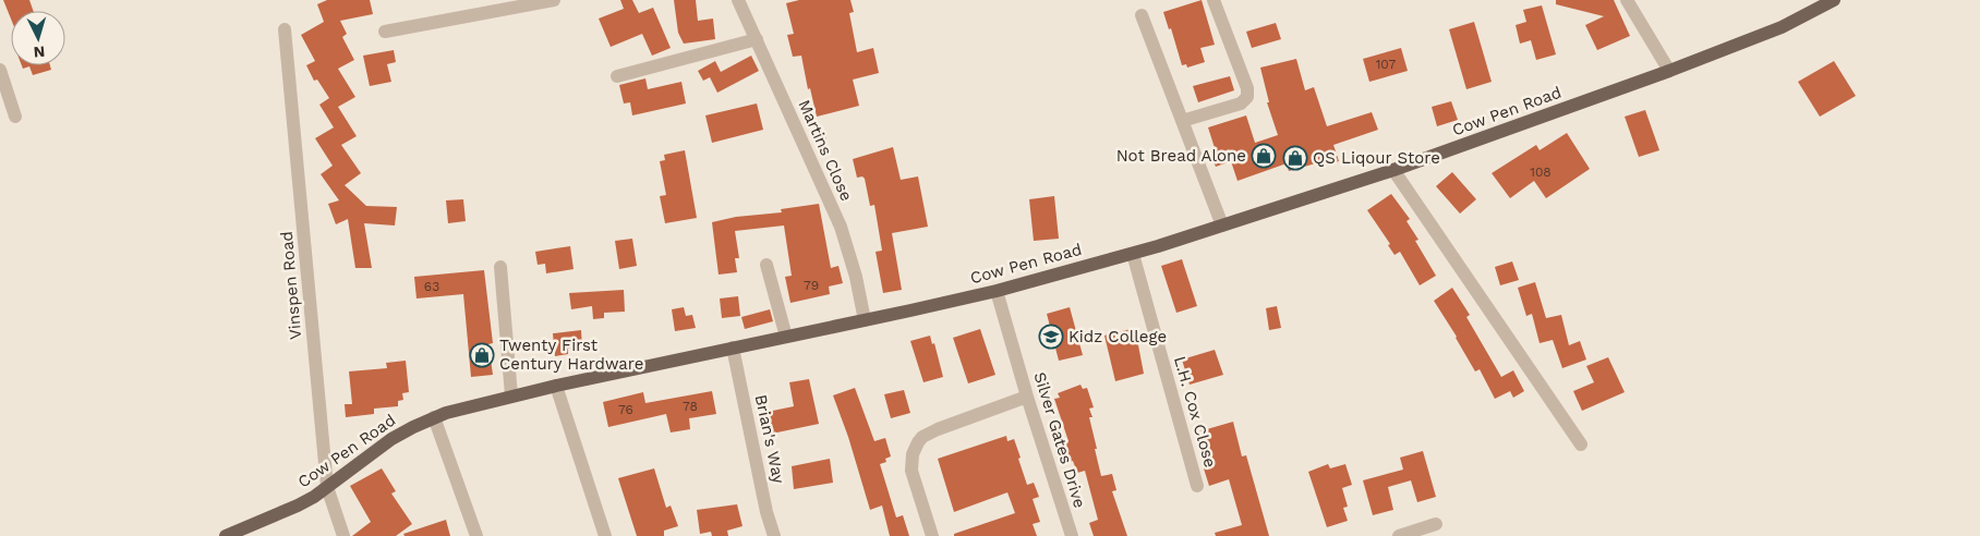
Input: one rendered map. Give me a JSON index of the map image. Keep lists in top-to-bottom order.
{
  "streets": {
    "main road": ["Cow Pen Road"],
    "street": [
      "Martins Close",
      "Vinspen Road",
      "L.H. Cox Close",
      "Brian's Way",
      "Silver Gates Drive"
    ]
  },
  "crossings": [
    ["Cow Pen Road", "Martins Close"],
    ["Cow Pen Road", "Vinspen Road"],
    ["Cow Pen Road", "L.H. Cox Close"],
    ["Cow Pen Road", "Brian's Way"],
    ["Cow Pen Road", "Silver Gates Drive"]
  ],
  "places": {
    "shop": ["Not Bread Alone", "QS Liqour Store", "Twenty First Century Hardware"],
    "school or university": ["Kidz College"]
  },
  "house_numbers": [
    "107",
    "108",
    "79",
    "63",
    "78",
    "76"
  ],
  "north": "bottom"
}
